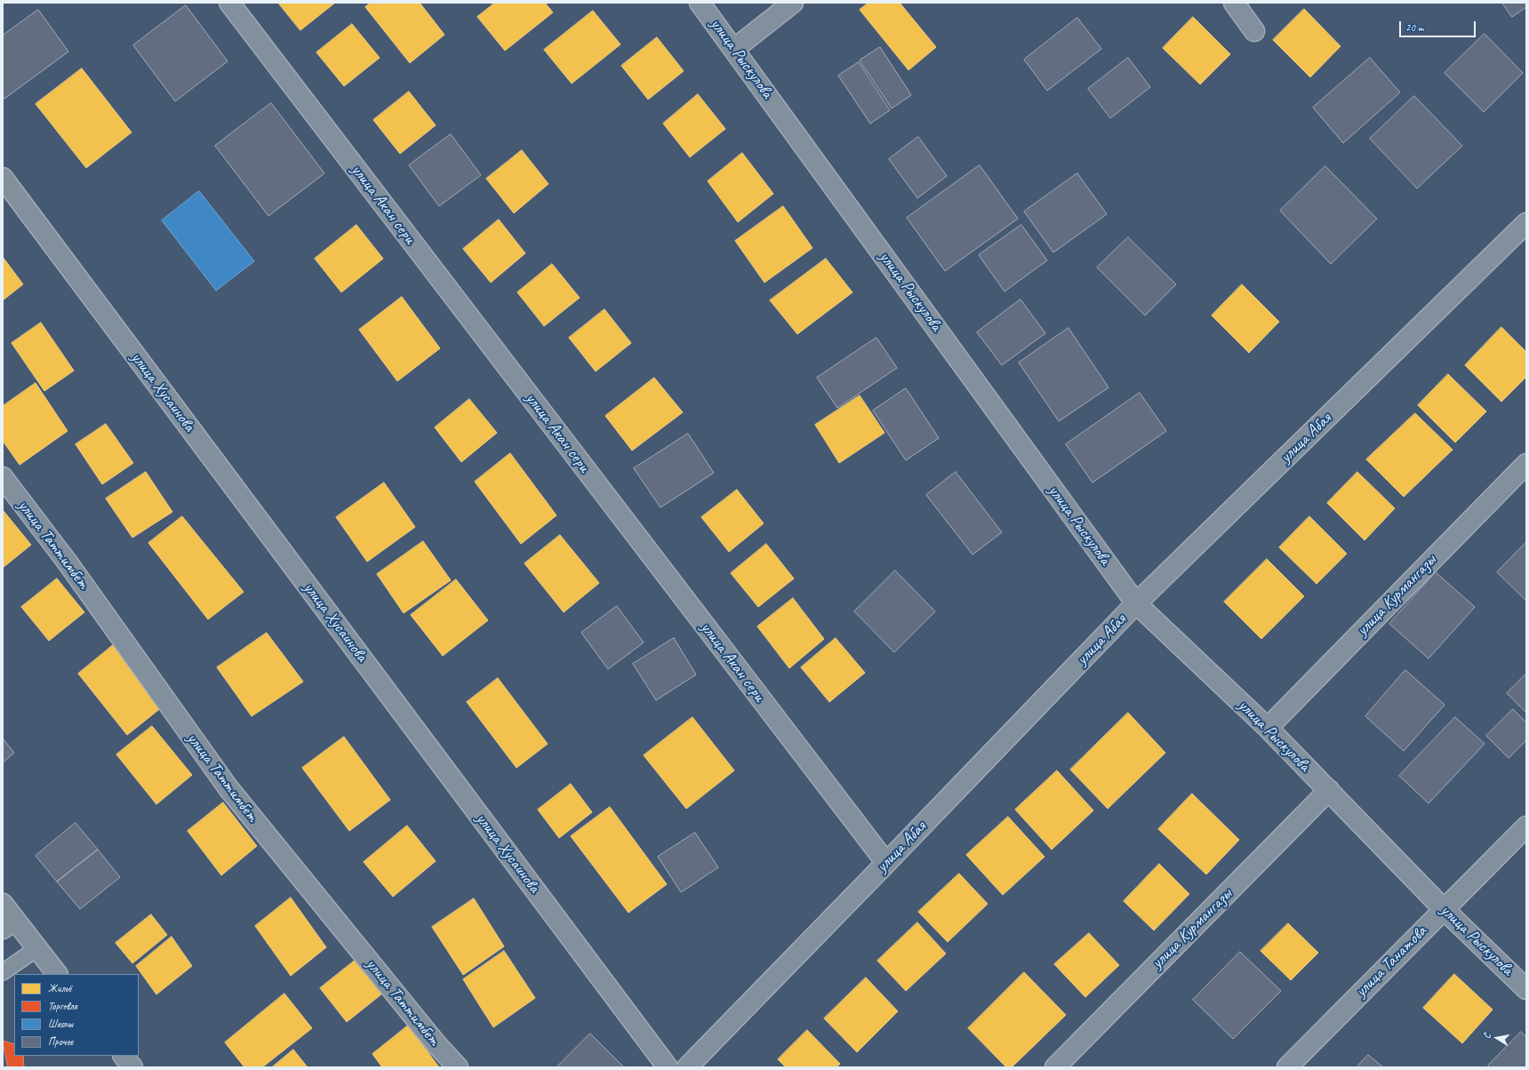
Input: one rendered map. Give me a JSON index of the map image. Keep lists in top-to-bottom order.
{
  "streets": {
    "street": [
      "улица Рыскулова",
      "улица Акан сери",
      "улица Хусаинова",
      "улица Абая",
      "улица Таттимбет",
      "улица Курмангазы",
      "улица Танатова"
    ]
  },
  "crossings": [
    ["улица Рыскулова", "улица Абая"],
    ["улица Рыскулова", "улица Курмангазы"],
    ["улица Рыскулова", "улица Танатова"],
    ["улица Акан сери", "улица Абая"]
  ],
  "legend": [
    "Жильё",
    "Торговля",
    "Школы",
    "Прочее"
  ],
  "scale_bar": "20 m",
  "north": "left"
}
